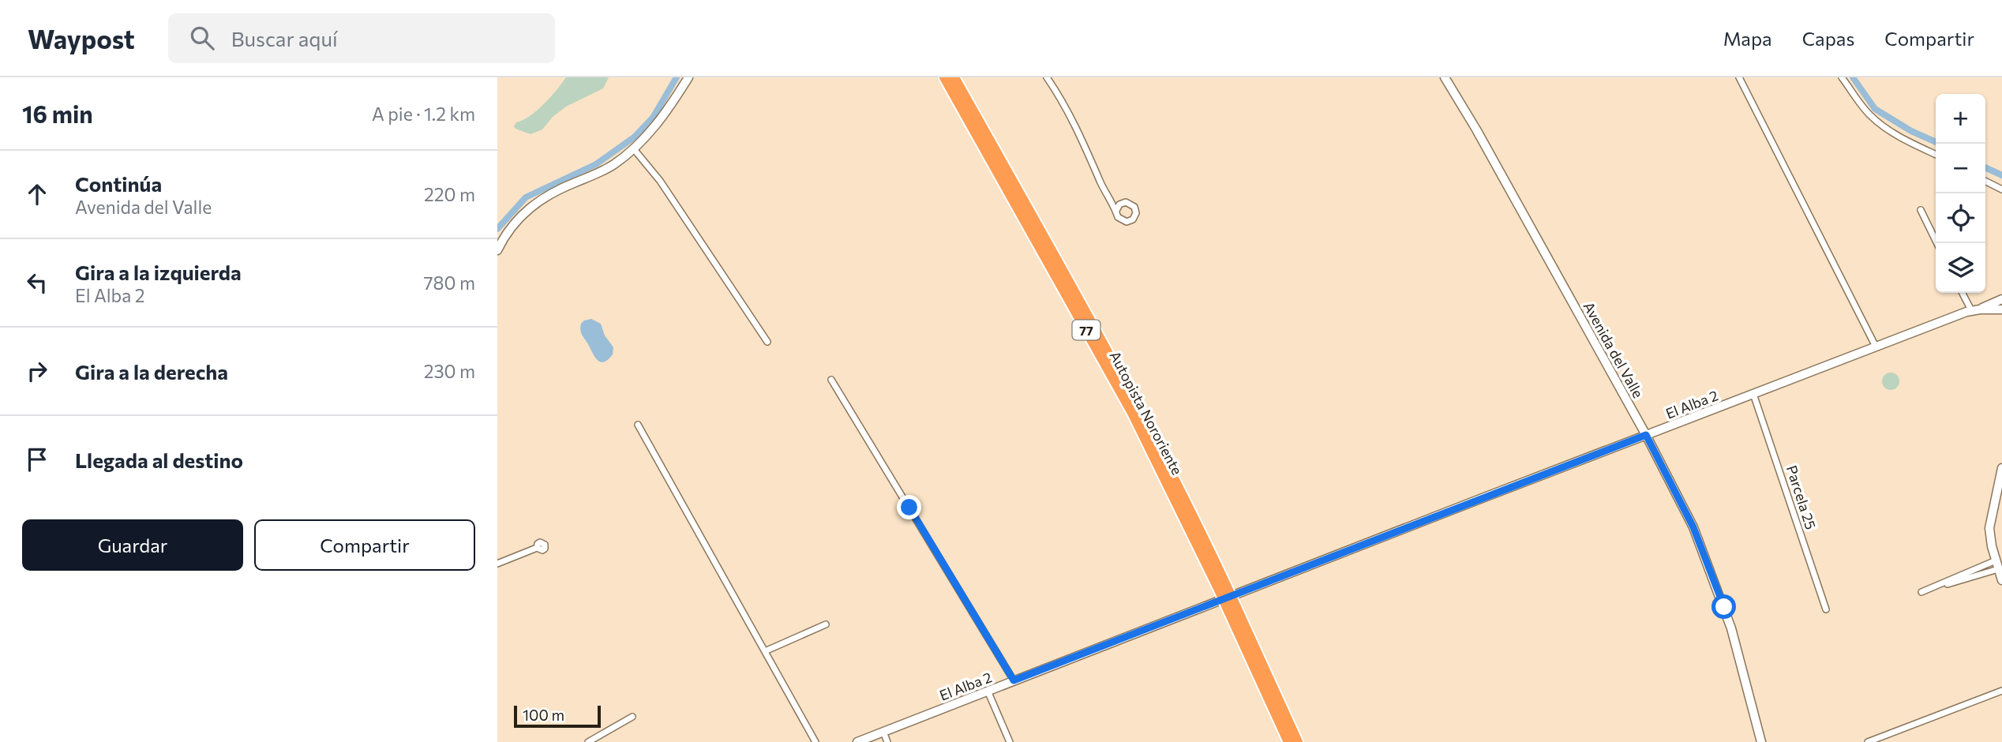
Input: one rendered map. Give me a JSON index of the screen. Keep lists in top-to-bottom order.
{
  "streets": {
    "highway": ["77", "Autopista Nororiente"],
    "street": ["Avenida del Valle", "El Alba 2", "Parcela 25"]
  },
  "crossings": [
    ["Avenida del Valle", "El Alba 2"],
    ["El Alba 2", "Parcela 25"]
  ],
  "scale_bar": "100 m",
  "page": {
    "header": "Waypost",
    "search": "Buscar aquí",
    "nav": ["Mapa", "Capas", "Compartir"],
    "heading": ["16 min", "A pie · 1.2 km"],
    "map_buttons": ["+", "−"],
    "list": [
      ["Continúa", "Avenida del Valle", "220 m"],
      ["Gira a la izquierda", "El Alba 2", "780 m"],
      ["Gira a la derecha", "230 m"],
      "Llegada al destino"
    ],
    "buttons": ["Guardar", "Compartir"],
    "scale": "100 m"
  }
}
